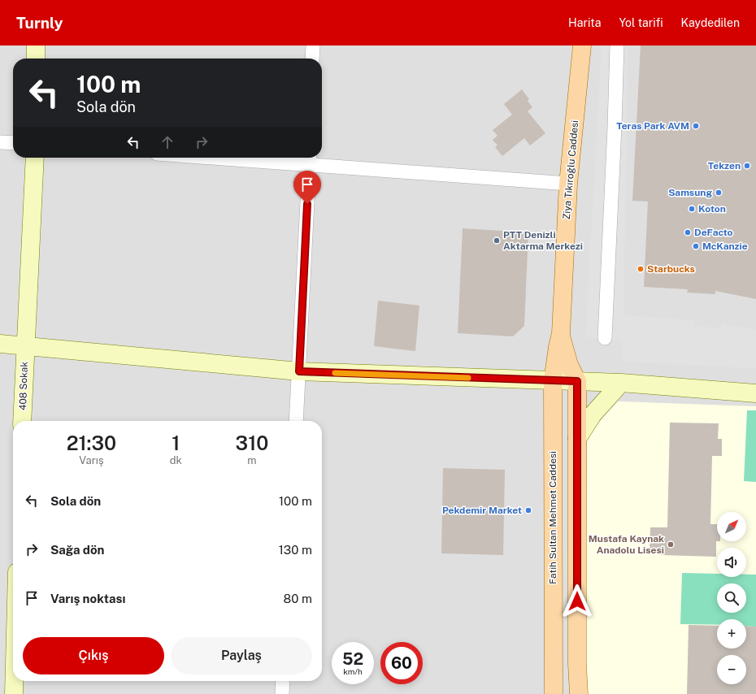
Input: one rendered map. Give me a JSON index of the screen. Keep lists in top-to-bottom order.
{
  "streets": {
    "main road": ["Ziya Tıkıroğlu Caddesi", "Fatih Sultan Mehmet Caddesi"],
    "street": ["408 Sokak"]
  },
  "crossings": [
    ["Ziya Tıkıroğlu Caddesi", "Fatih Sultan Mehmet Caddesi"]
  ],
  "places": [
    "Teras Park AVM",
    "Tekzen",
    "Samsung",
    "Koton",
    "DeFacto",
    "PTT Denizli Aktarma Merkezi",
    "McKanzie",
    "Starbucks",
    "Pekdemir Market",
    "Mustafa Kaynak Anadolu Lisesi"
  ],
  "north": "top right",
  "page": {
    "header": "Turnly",
    "nav": ["Harita", "Yol tarifi", "Kaydedilen"],
    "turn": ["100 m", "Sola dön"],
    "eta": [
      "21:30",
      "Varış",
      "1",
      "dk",
      "310",
      "m"
    ],
    "list": [
      {
        "name": "Sola dön",
        "value": "100 m"
      },
      {
        "name": "Sağa dön",
        "value": "130 m"
      },
      {
        "name": "Varış noktası",
        "value": "80 m"
      }
    ],
    "map_buttons": ["+", "−"],
    "buttons": ["Çıkış", "Paylaş"],
    "speed": "52 km/h",
    "limit": "60"
  }
}
